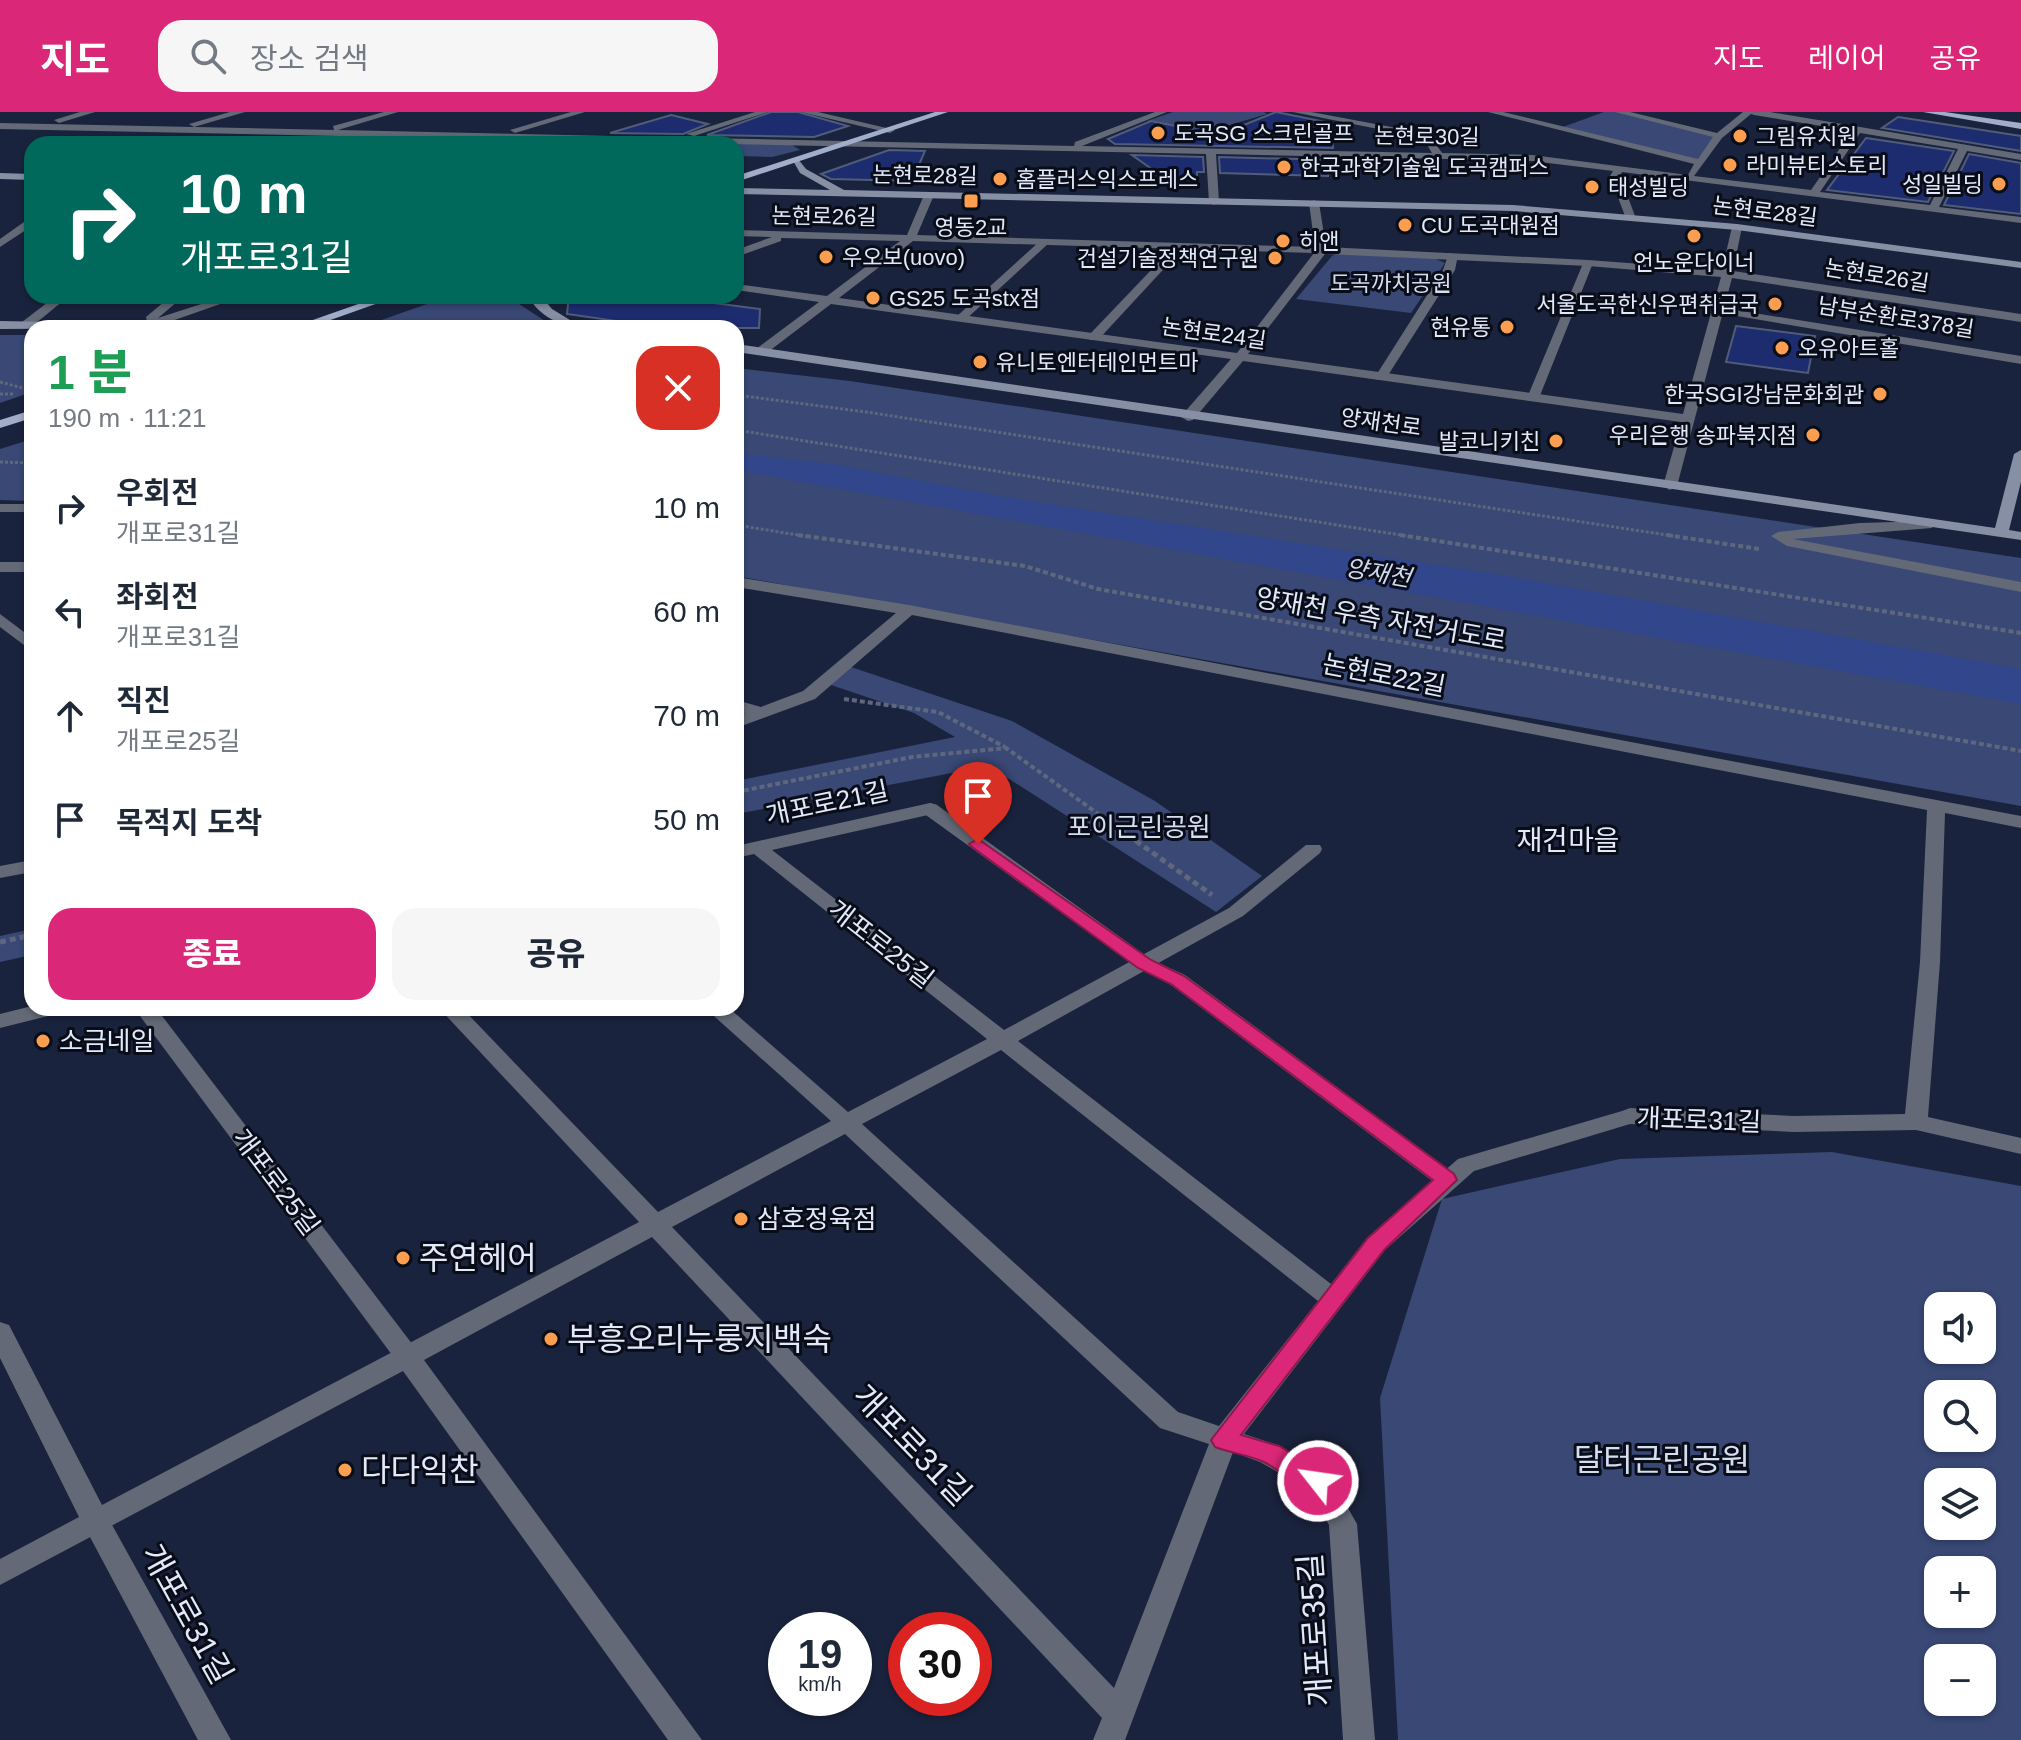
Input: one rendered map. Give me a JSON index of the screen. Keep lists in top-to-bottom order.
{
  "streets": {
    "street": [
      "논현로30길",
      "논현로28길",
      "논현로26길",
      "남부순환로378길",
      "논현로24길",
      "양재천로",
      "논현로22길",
      "개포로21길",
      "개포로25길",
      "개포로31길",
      "개포로35길"
    ],
    "path": ["양재천 우측 자전거도로"]
  },
  "crossings": [
    ["논현로26길", "논현로24길"],
    ["논현로26길", "양재천로"],
    ["개포로21길", "개포로25길"],
    ["개포로31길", "개포로35길"]
  ],
  "districts": ["재건마을"],
  "water": ["양재천"],
  "parks": ["도곡까치공원", "포이근린공원", "달터근린공원"],
  "places": {
    "other": [
      "도곡SG 스크린골프",
      "그림유치원",
      "라미뷰티스토리",
      "한국과학기술원 도곡캠퍼스",
      "홈플러스익스프레스",
      "성일빌딩",
      "태성빌딩",
      "CU 도곡대원점",
      "언노운다이너",
      "히앤",
      "우오보(uovo)",
      "건설기술정책연구원",
      "GS25 도곡stx점",
      "서울도곡한신우편취급국",
      "현유통",
      "오유아트홀",
      "유니토엔터테인먼트마",
      "한국SGI강남문화회관",
      "우리은행 송파북지점",
      "발코니키친",
      "소금네일",
      "삼호정육점",
      "주연헤어",
      "부흥오리누룽지백숙",
      "다다익찬"
    ],
    "transit": ["영동2교"]
  },
  "page": {
    "header": "지도",
    "search": "장소 검색",
    "nav": ["지도", "레이어", "공유"],
    "turn": ["10 m", "개포로31길"],
    "heading": ["1 분", "190 m · 11:21"],
    "list": [
      {
        "name": "우회전",
        "note": "개포로31길",
        "value": "10 m"
      },
      {
        "name": "좌회전",
        "note": "개포로31길",
        "value": "60 m"
      },
      {
        "name": "직진",
        "note": "개포로25길",
        "value": "70 m"
      },
      {
        "name": "목적지 도착",
        "value": "50 m"
      }
    ],
    "buttons": ["종료", "공유"],
    "map_buttons": ["+", "−"],
    "speed": "19 km/h",
    "limit": "30"
  }
}
